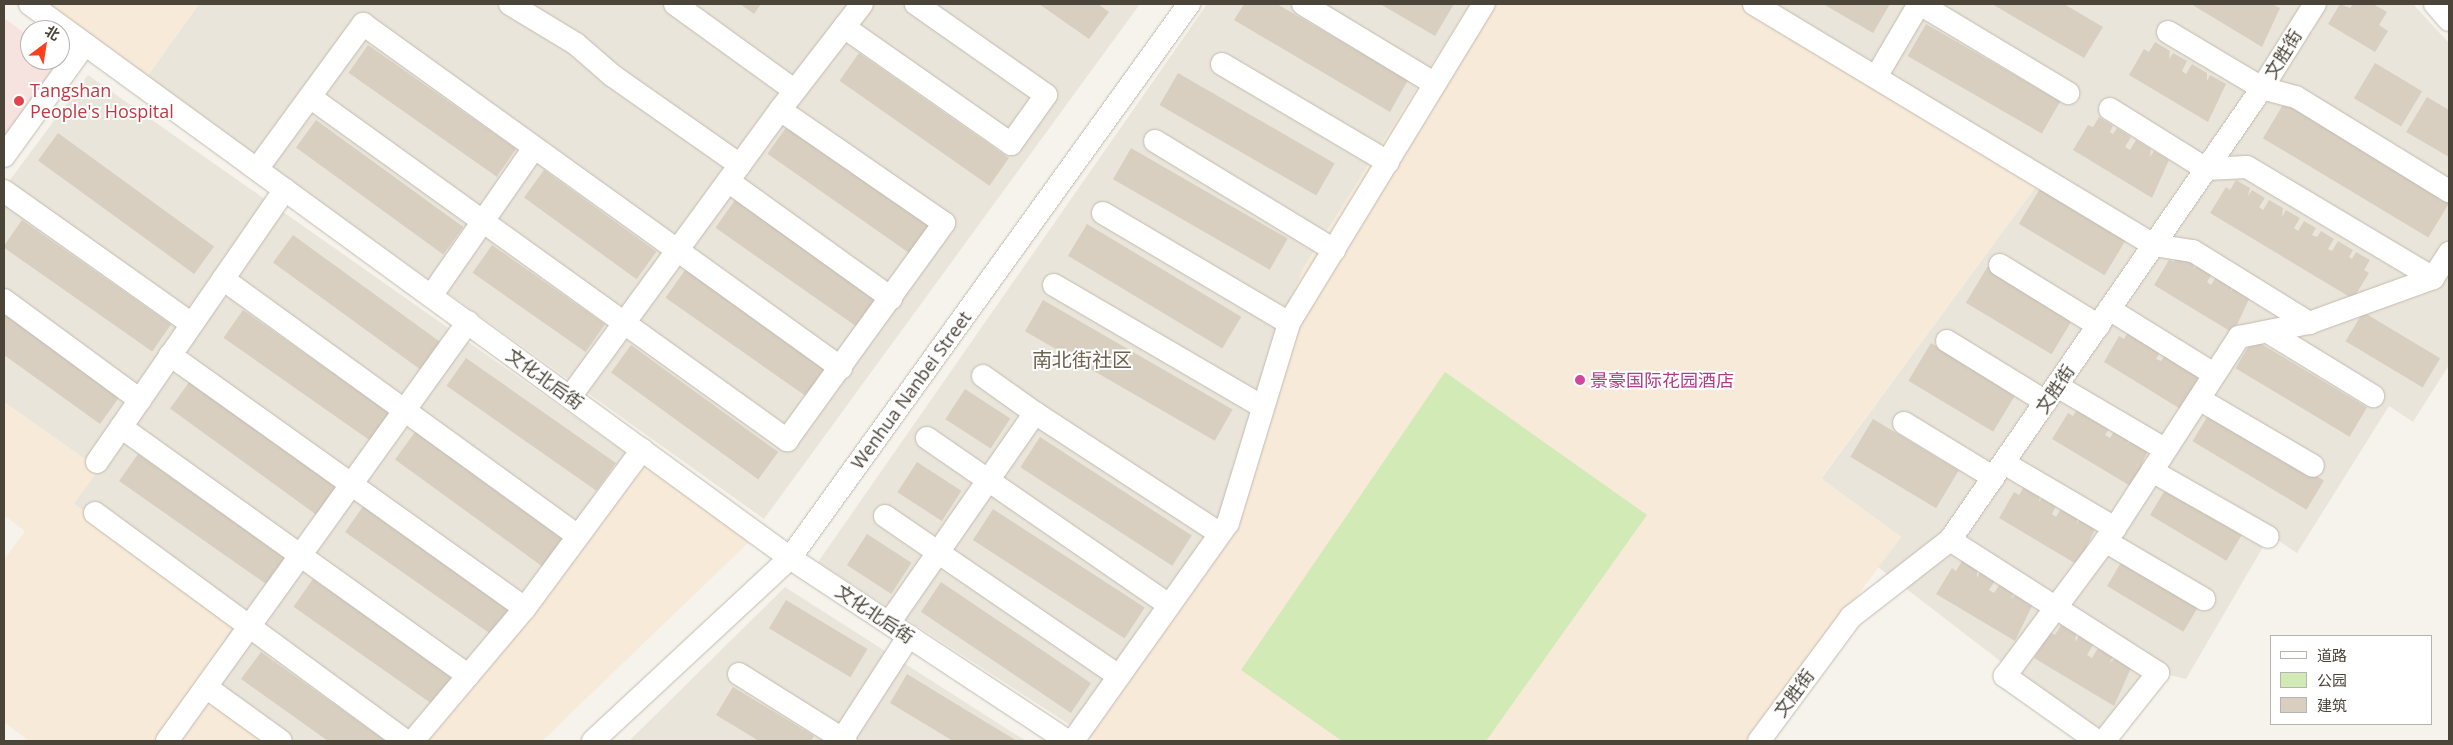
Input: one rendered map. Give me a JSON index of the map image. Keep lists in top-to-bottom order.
{
  "streets": {
    "street": ["文胜街", "文化北后街", "Wenhua Nanbei Street"]
  },
  "crossings": [
    ["文化北后街", "Wenhua Nanbei Street"]
  ],
  "districts": ["南北街社区"],
  "places": ["Tangshan People's Hospital", "景豪国际花园酒店"],
  "legend": ["道路", "公园", "建筑"],
  "north": "top right"
}
